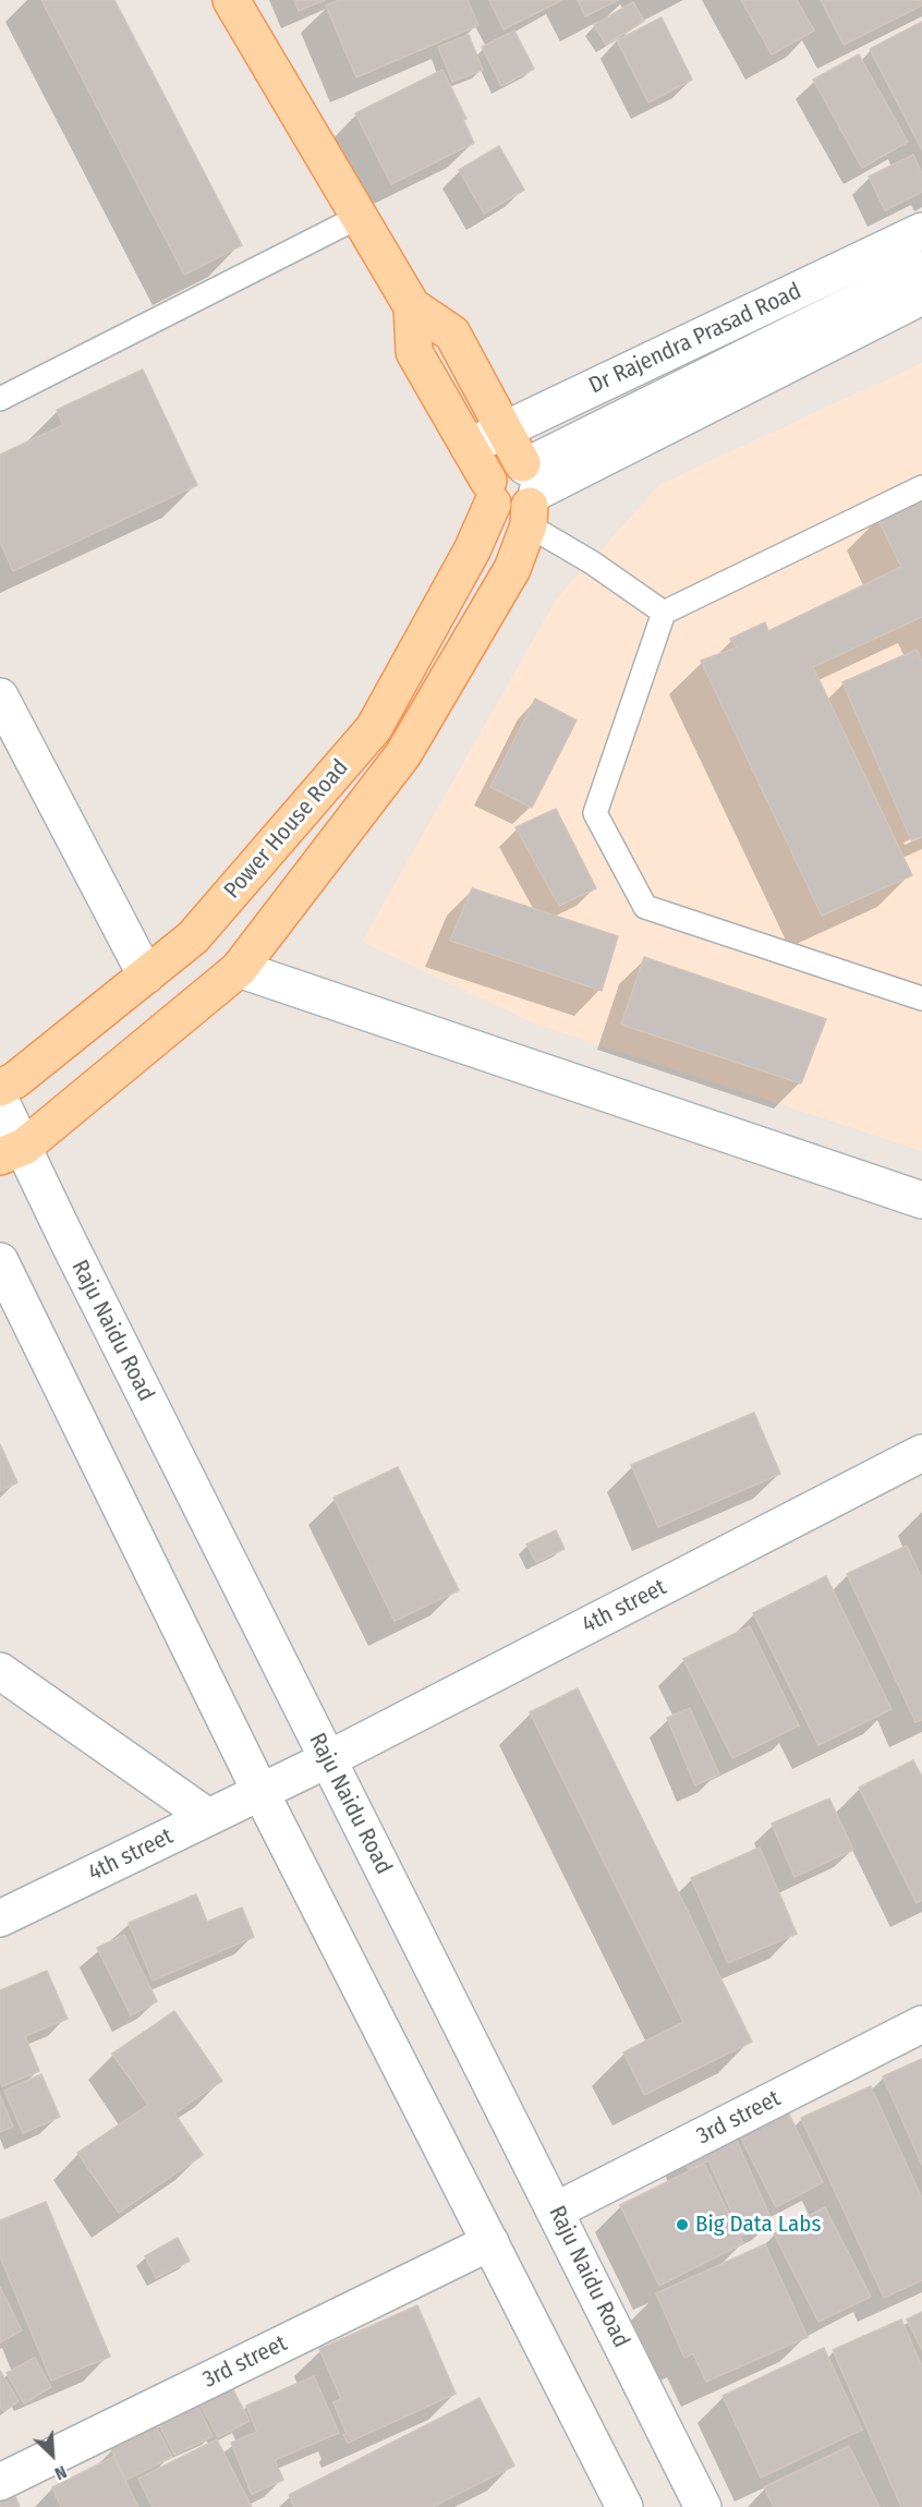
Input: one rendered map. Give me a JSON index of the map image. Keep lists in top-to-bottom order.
{
  "streets": {
    "main road": ["Power House Road"],
    "street": [
      "Dr Rajendra Prasad Road",
      "Raju Naidu Road",
      "4th street",
      "3rd street"
    ]
  },
  "crossings": [
    ["Raju Naidu Road", "4th street"],
    ["Raju Naidu Road", "3rd street"]
  ],
  "places": ["Big Data Labs"],
  "north": "bottom right"
}
